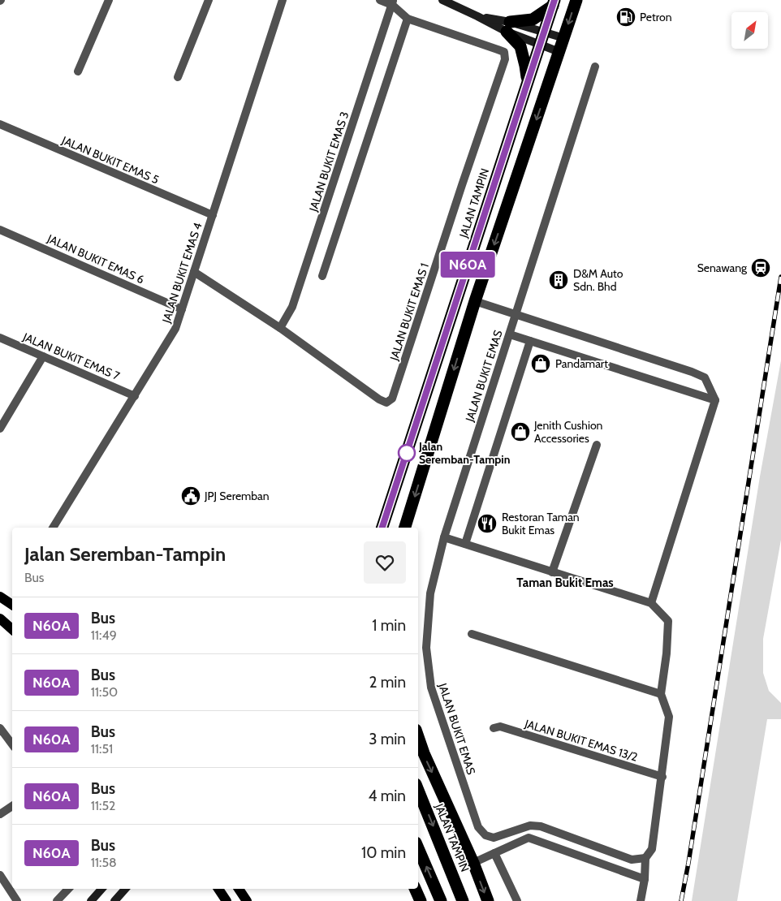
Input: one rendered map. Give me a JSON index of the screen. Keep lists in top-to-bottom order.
{
  "streets": {
    "highway": ["JALAN TAMPIN"],
    "street": [
      "JALAN BUKIT EMAS 5",
      "JALAN BUKIT EMAS 3",
      "JALAN BUKIT EMAS 6",
      "JALAN BUKIT EMAS 4",
      "JALAN BUKIT EMAS 1",
      "JALAN BUKIT EMAS 7",
      "JALAN BUKIT EMAS",
      "JALAN BUKIT EMAS 13/2"
    ]
  },
  "crossings": [
    ["JALAN BUKIT EMAS 5", "JALAN BUKIT EMAS 4"],
    ["JALAN BUKIT EMAS 3", "JALAN BUKIT EMAS 1"],
    ["JALAN BUKIT EMAS 6", "JALAN BUKIT EMAS 4"],
    ["JALAN BUKIT EMAS 4", "JALAN BUKIT EMAS 1"],
    ["JALAN BUKIT EMAS 4", "JALAN BUKIT EMAS 7"]
  ],
  "districts": ["Taman Bukit Emas"],
  "places": {
    "fuel station": ["Petron"],
    "station": ["Senawang"],
    "building": ["D&M Auto Sdn. Bhd"],
    "shop": ["Pandamart", "Jenith Cushion Accessories"],
    "other": ["Jalan Seremban-Tampin"],
    "public building": ["JPJ Seremban"],
    "restaurant": ["Restoran Taman Bukit Emas"]
  },
  "lines": ["bus line N60A"],
  "north": "top right",
  "page": {
    "on_map": "N60A",
    "heading": ["Jalan Seremban-Tampin", "Bus"],
    "list": [
      {
        "mark": "N60A",
        "name": "Bus",
        "note": "11:49",
        "value": "1 min"
      },
      {
        "mark": "N60A",
        "name": "Bus",
        "note": "11:50",
        "value": "2 min"
      },
      {
        "mark": "N60A",
        "name": "Bus",
        "note": "11:51",
        "value": "3 min"
      },
      {
        "mark": "N60A",
        "name": "Bus",
        "note": "11:52",
        "value": "4 min"
      },
      {
        "mark": "N60A",
        "name": "Bus",
        "note": "11:58",
        "value": "10 min"
      }
    ]
  }
}
